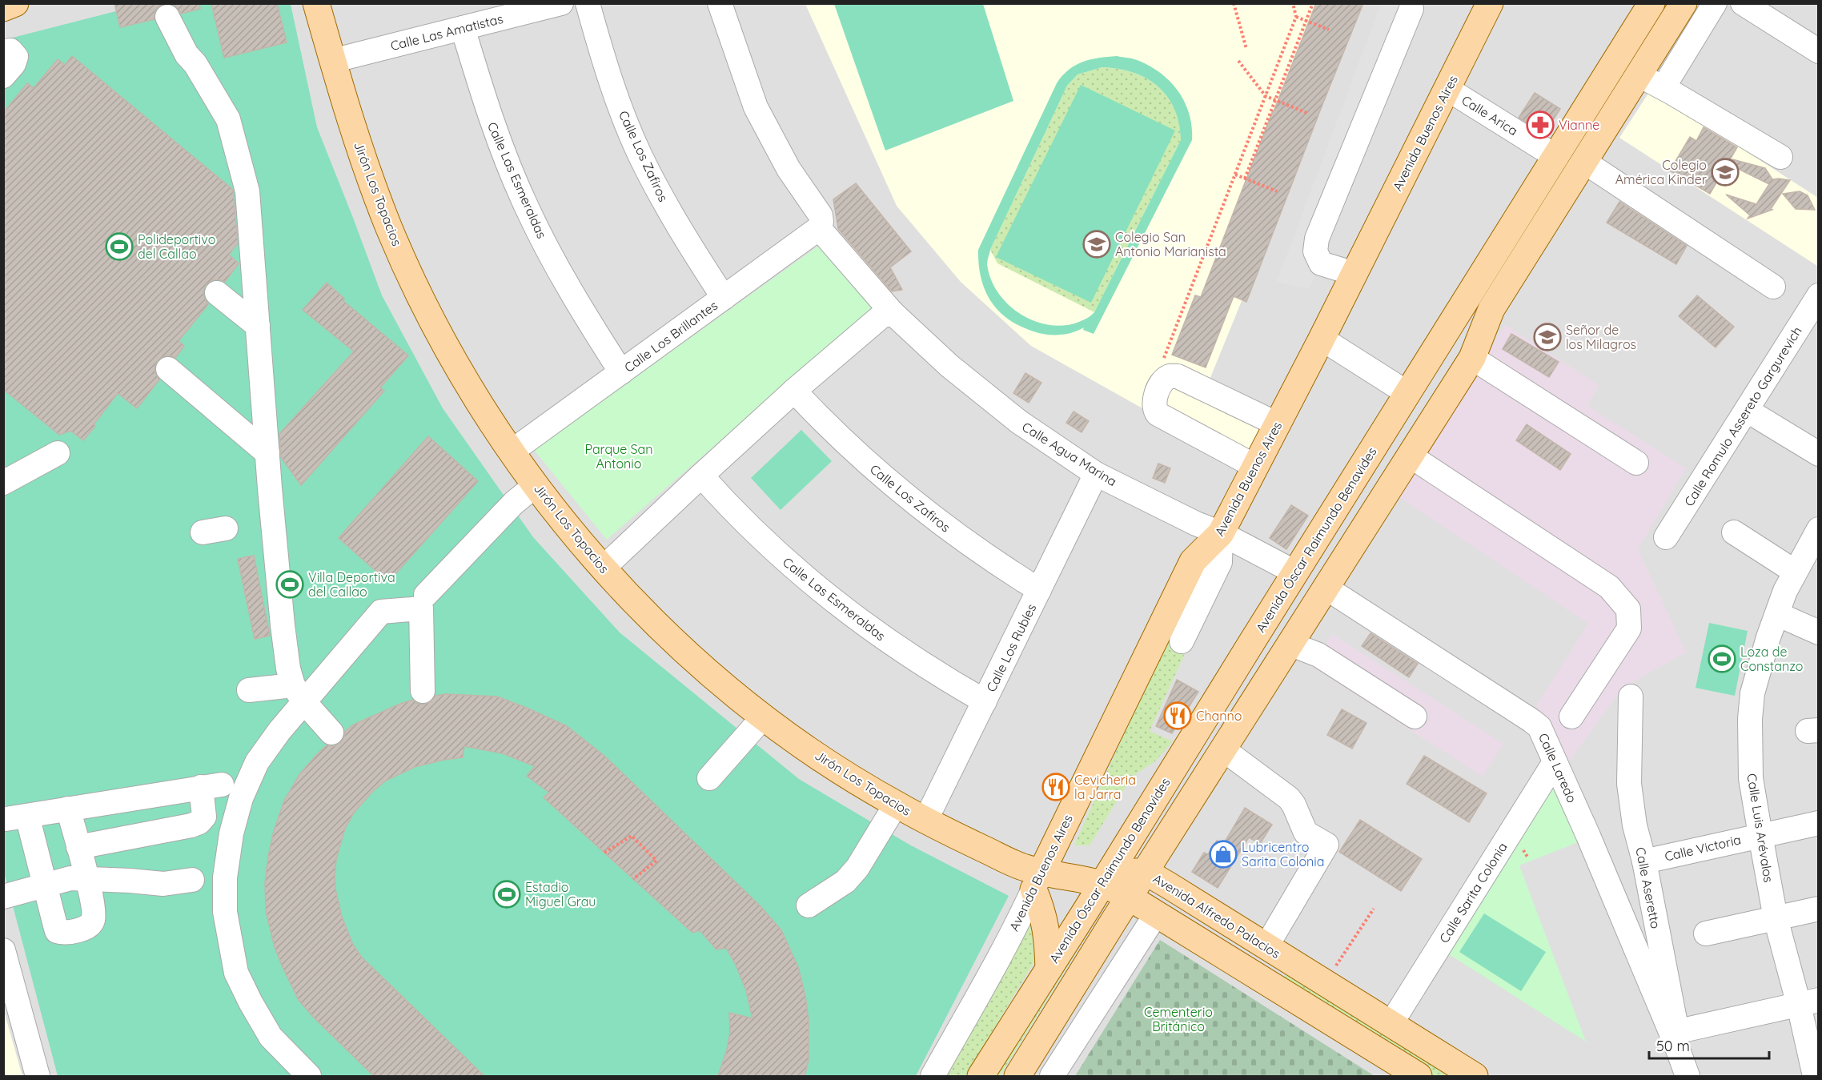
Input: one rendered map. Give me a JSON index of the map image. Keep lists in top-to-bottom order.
{
  "streets": {
    "main road": [
      "Avenida Buenos Aires",
      "Jirón Los Topacios",
      "Avenida Óscar Raimundo Benavides",
      "Avenida Alfredo Palacios"
    ],
    "street": [
      "Calle Las Amatistas",
      "Calle Arica",
      "Calle Los Zafiros",
      "Calle Las Esmeraldas",
      "Calle Los Brillantes",
      "Calle Romulo Assereto Gargurevich",
      "Calle Agua Marina",
      "Calle Los Rubíes",
      "Calle Laredo",
      "Calle Luis Arévalos",
      "Calle Victoria",
      "Calle Aseretto",
      "Calle Sarita Colonia"
    ]
  },
  "crossings": [
    ["Calle Las Amatistas", "Calle Las Esmeraldas"],
    ["Calle Las Amatistas", "Jirón Los Topacios"],
    ["Calle Arica", "Avenida Buenos Aires"],
    ["Calle Arica", "Avenida Óscar Raimundo Benavides"],
    ["Avenida Buenos Aires", "Jirón Los Topacios"],
    ["Avenida Buenos Aires", "Calle Agua Marina"],
    ["Avenida Buenos Aires", "Avenida Alfredo Palacios"],
    ["Calle Los Zafiros", "Calle Los Brillantes"],
    ["Calle Los Zafiros", "Calle Los Rubíes"],
    ["Calle Las Esmeraldas", "Calle Los Brillantes"],
    ["Calle Las Esmeraldas", "Calle Los Rubíes"],
    ["Jirón Los Topacios", "Calle Los Brillantes"],
    ["Jirón Los Topacios", "Calle Los Rubíes"],
    ["Jirón Los Topacios", "Avenida Alfredo Palacios"],
    ["Calle Los Brillantes", "Calle Agua Marina"],
    ["Calle Agua Marina", "Avenida Óscar Raimundo Benavides"],
    ["Calle Agua Marina", "Calle Los Rubíes"],
    ["Avenida Óscar Raimundo Benavides", "Avenida Alfredo Palacios"],
    ["Calle Laredo", "Calle Aseretto"],
    ["Calle Laredo", "Calle Sarita Colonia"],
    ["Calle Luis Arévalos", "Calle Victoria"],
    ["Calle Victoria", "Calle Aseretto"],
    ["Calle Sarita Colonia", "Avenida Alfredo Palacios"]
  ],
  "parks": ["Parque San Antonio", "Cementerio Británico"],
  "places": {
    "pharmacy": ["Vianne"],
    "school or university": ["Colegio América Kinder", "Colegio San Antonio Marianista", "Señor de los Milagros"],
    "sports": [
      "Polideportivo del Callao",
      "Villa Deportiva del Callao",
      "Loza de Constanzo",
      "Estadio Miguel Grau"
    ],
    "restaurant": ["Channo", "Cevicheria la Jarra"],
    "shop": ["Lubricentro Sarita Colonia"]
  },
  "scale_bar": "50 m"
}
